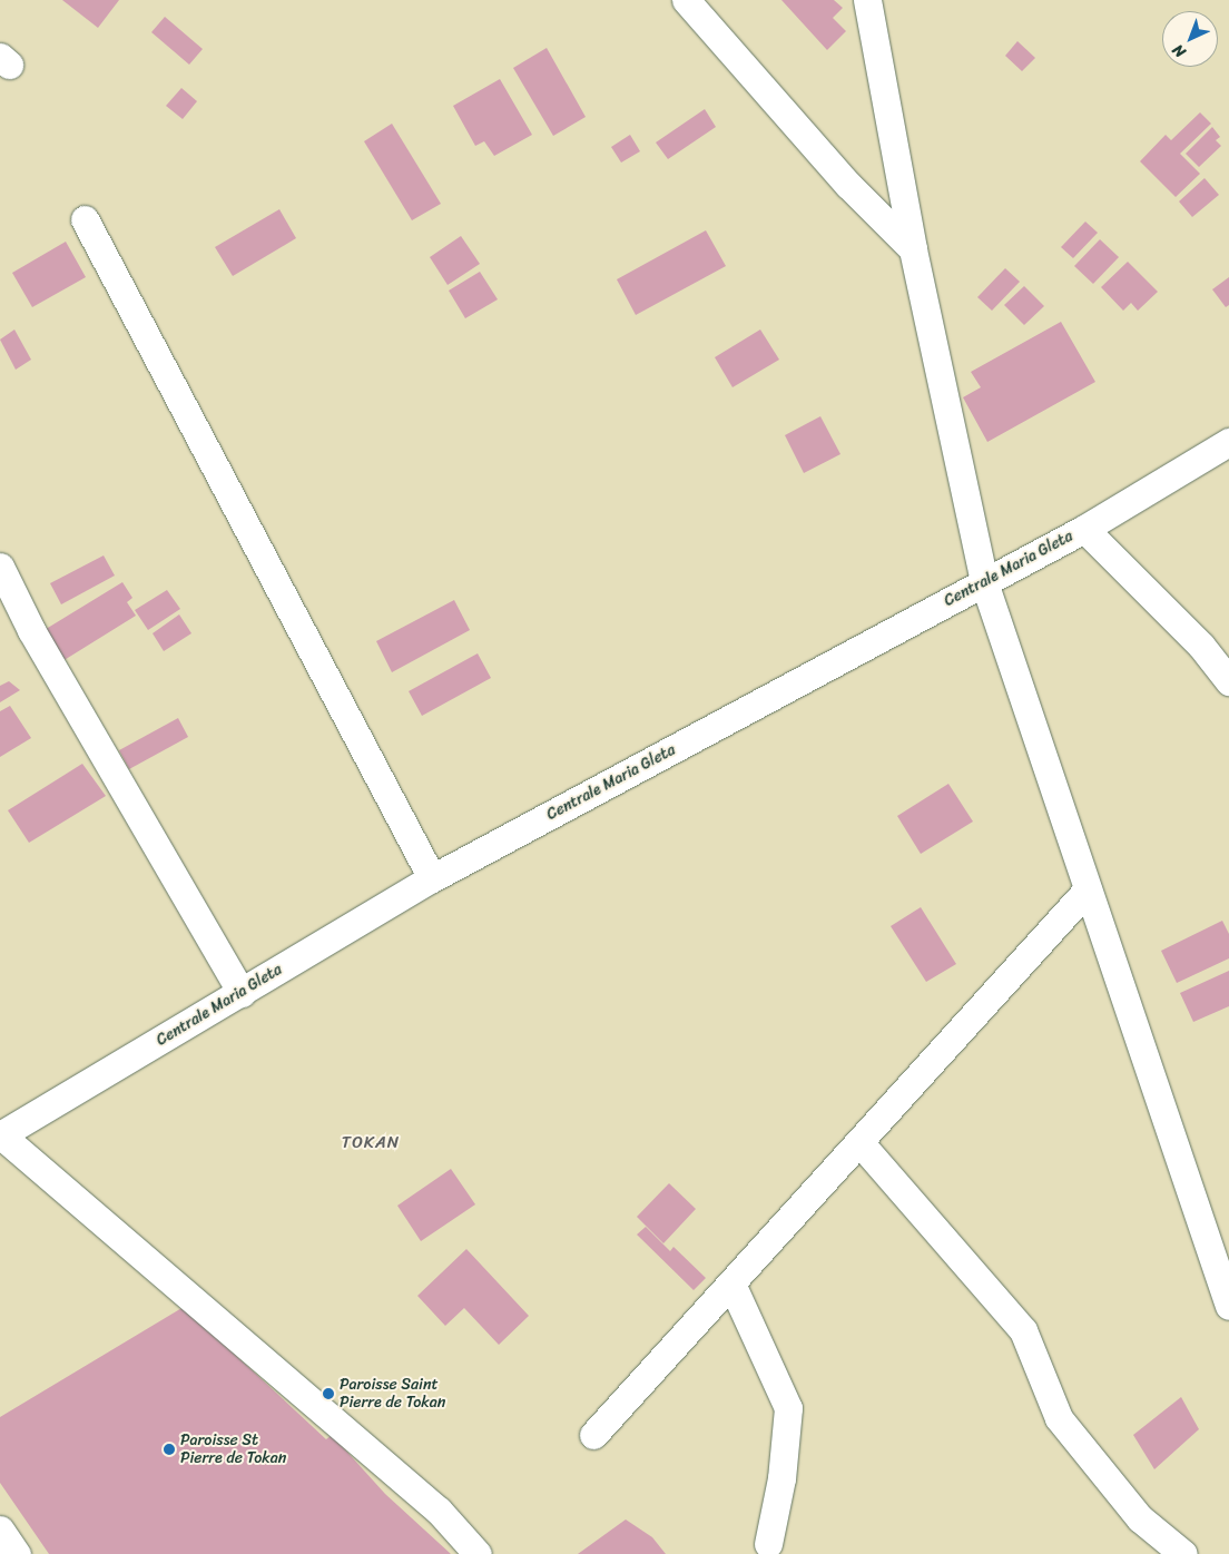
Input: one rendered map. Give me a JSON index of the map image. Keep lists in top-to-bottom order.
{
  "streets": {
    "street": ["Centrale Maria Gleta"]
  },
  "districts": ["TOKAN"],
  "places": ["Paroisse Saint Pierre de Tokan", "Paroisse St Pierre de Tokan"],
  "north": "bottom left"
}
